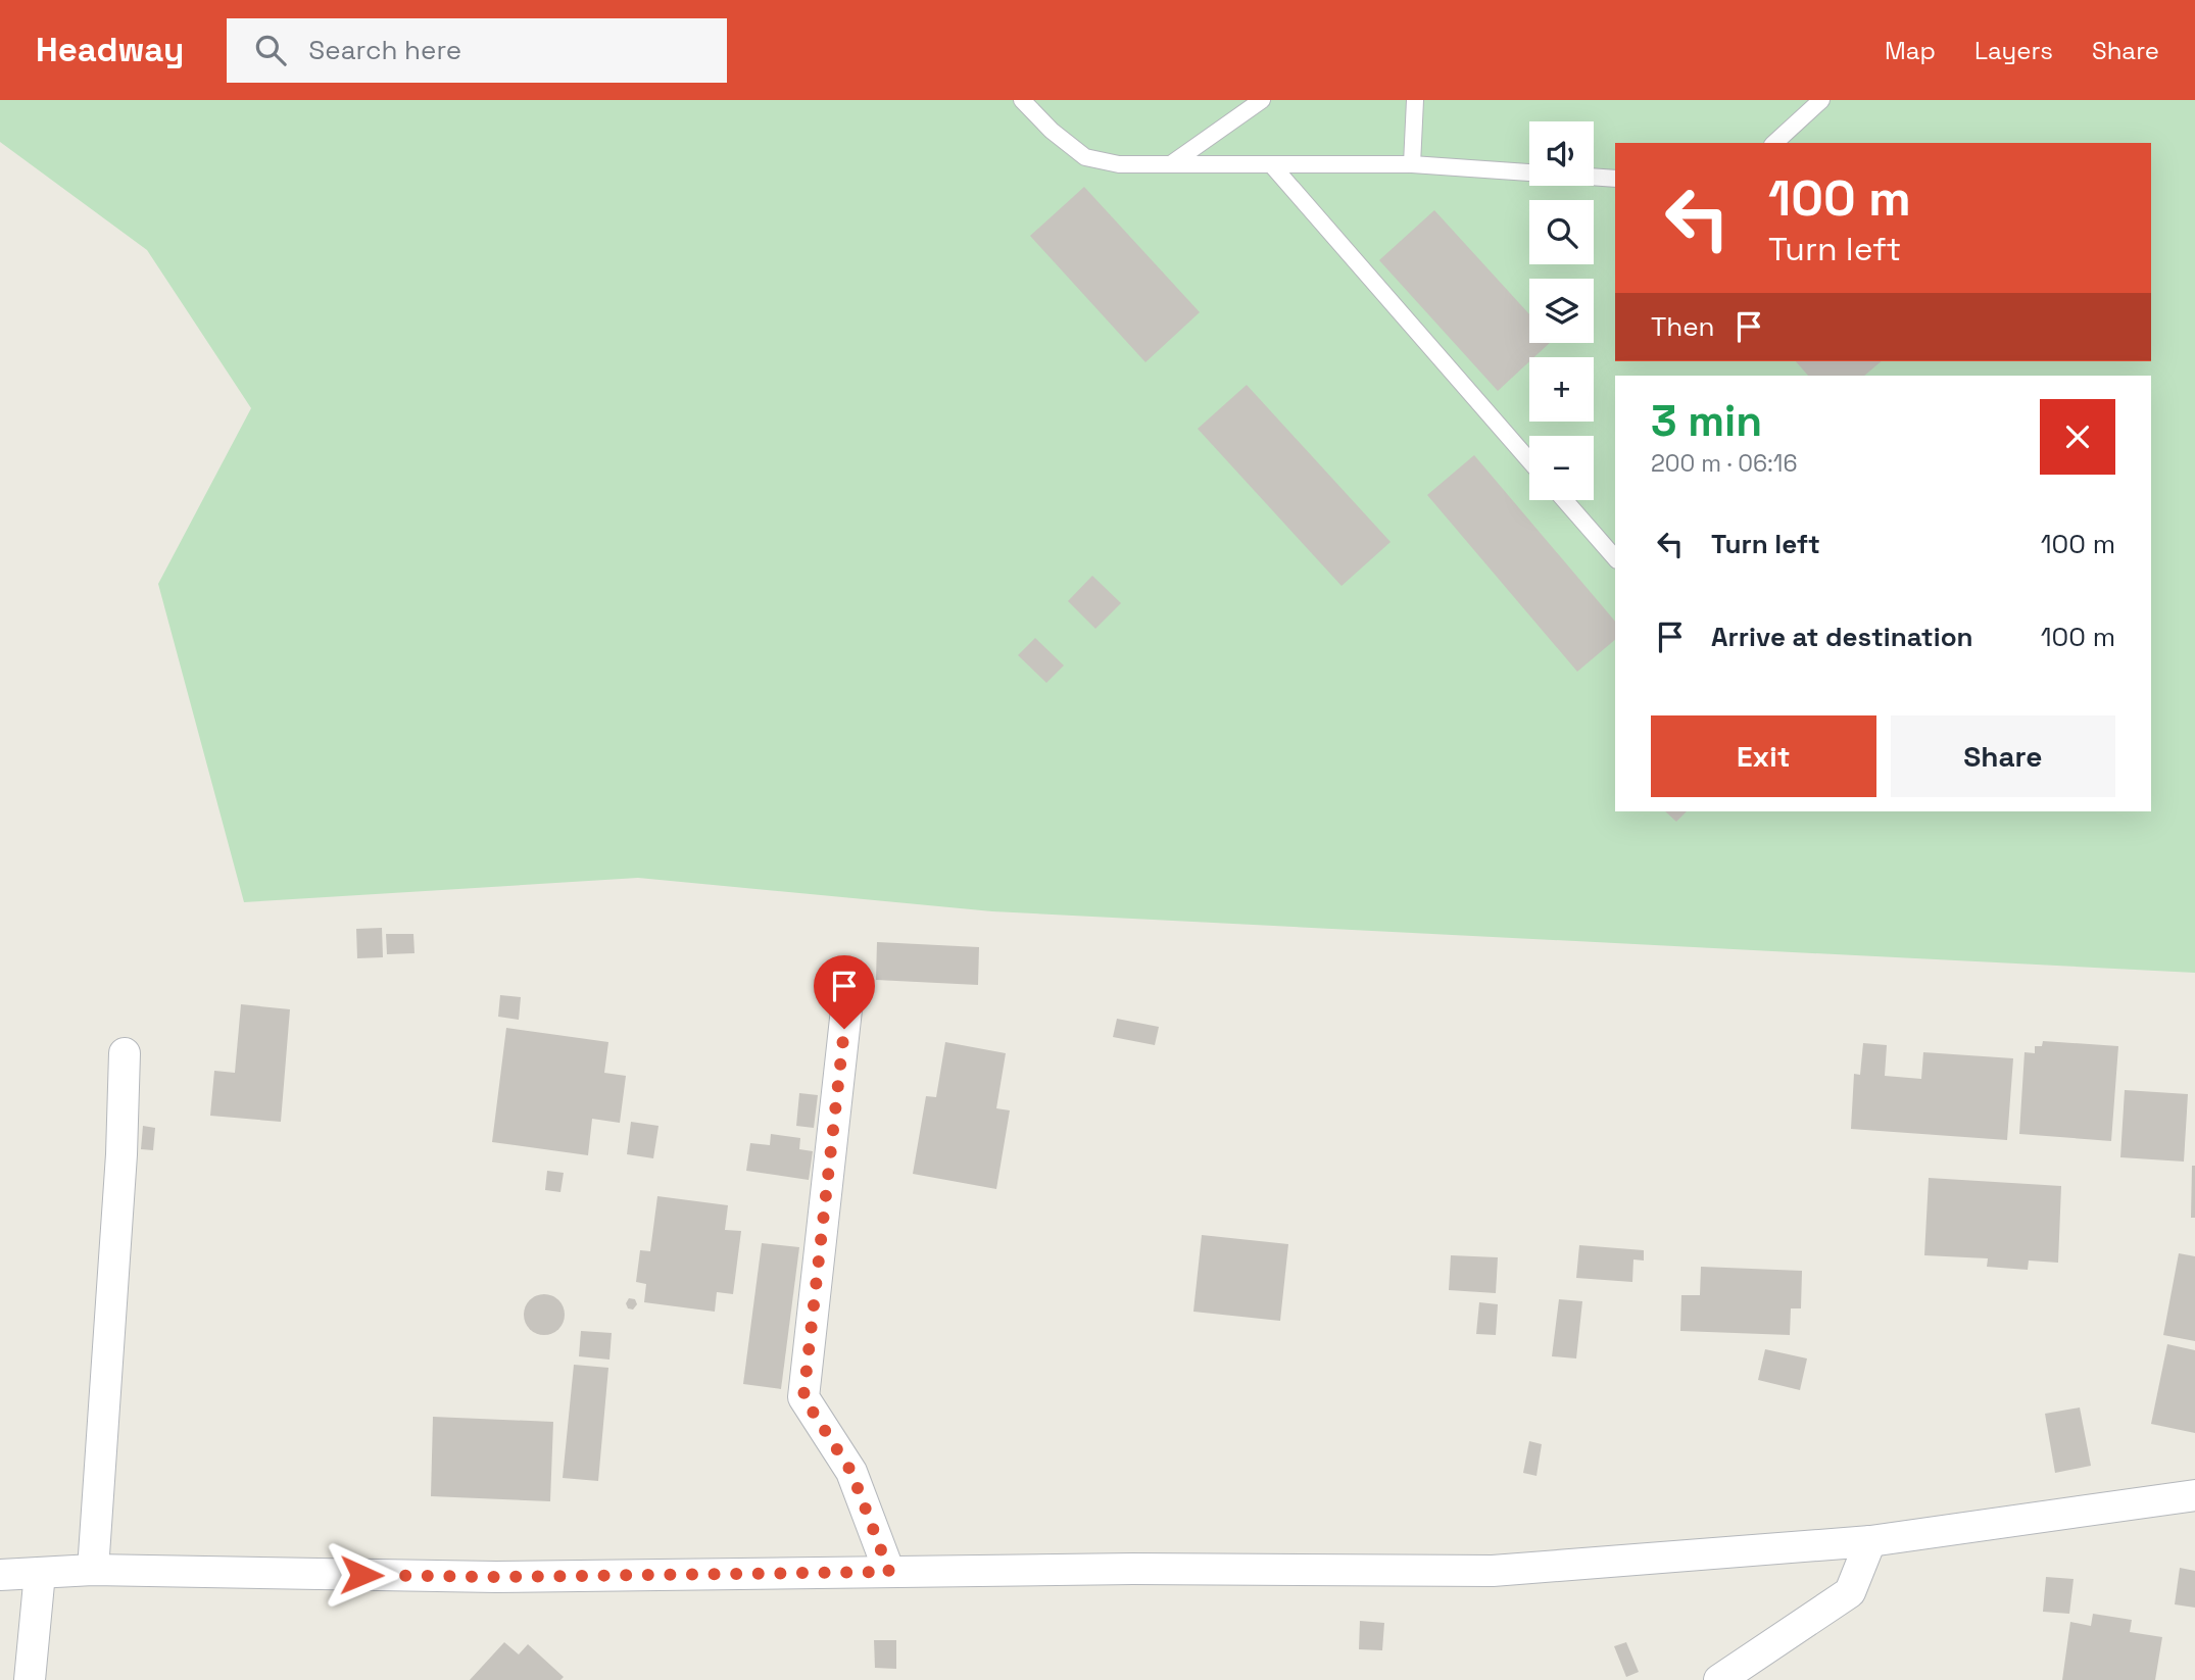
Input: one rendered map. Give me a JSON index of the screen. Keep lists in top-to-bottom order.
{
  "page": {
    "header": "Headway",
    "search": "Search here",
    "nav": ["Map", "Layers", "Share"],
    "map_buttons": ["+", "−"],
    "turn": ["100 m", "Turn left"],
    "then": "Then",
    "heading": ["3 min", "200 m · 06:16"],
    "list": [
      {
        "name": "Turn left",
        "value": "100 m"
      },
      {
        "name": "Arrive at destination",
        "value": "100 m"
      }
    ],
    "buttons": ["Exit", "Share"]
  }
}
